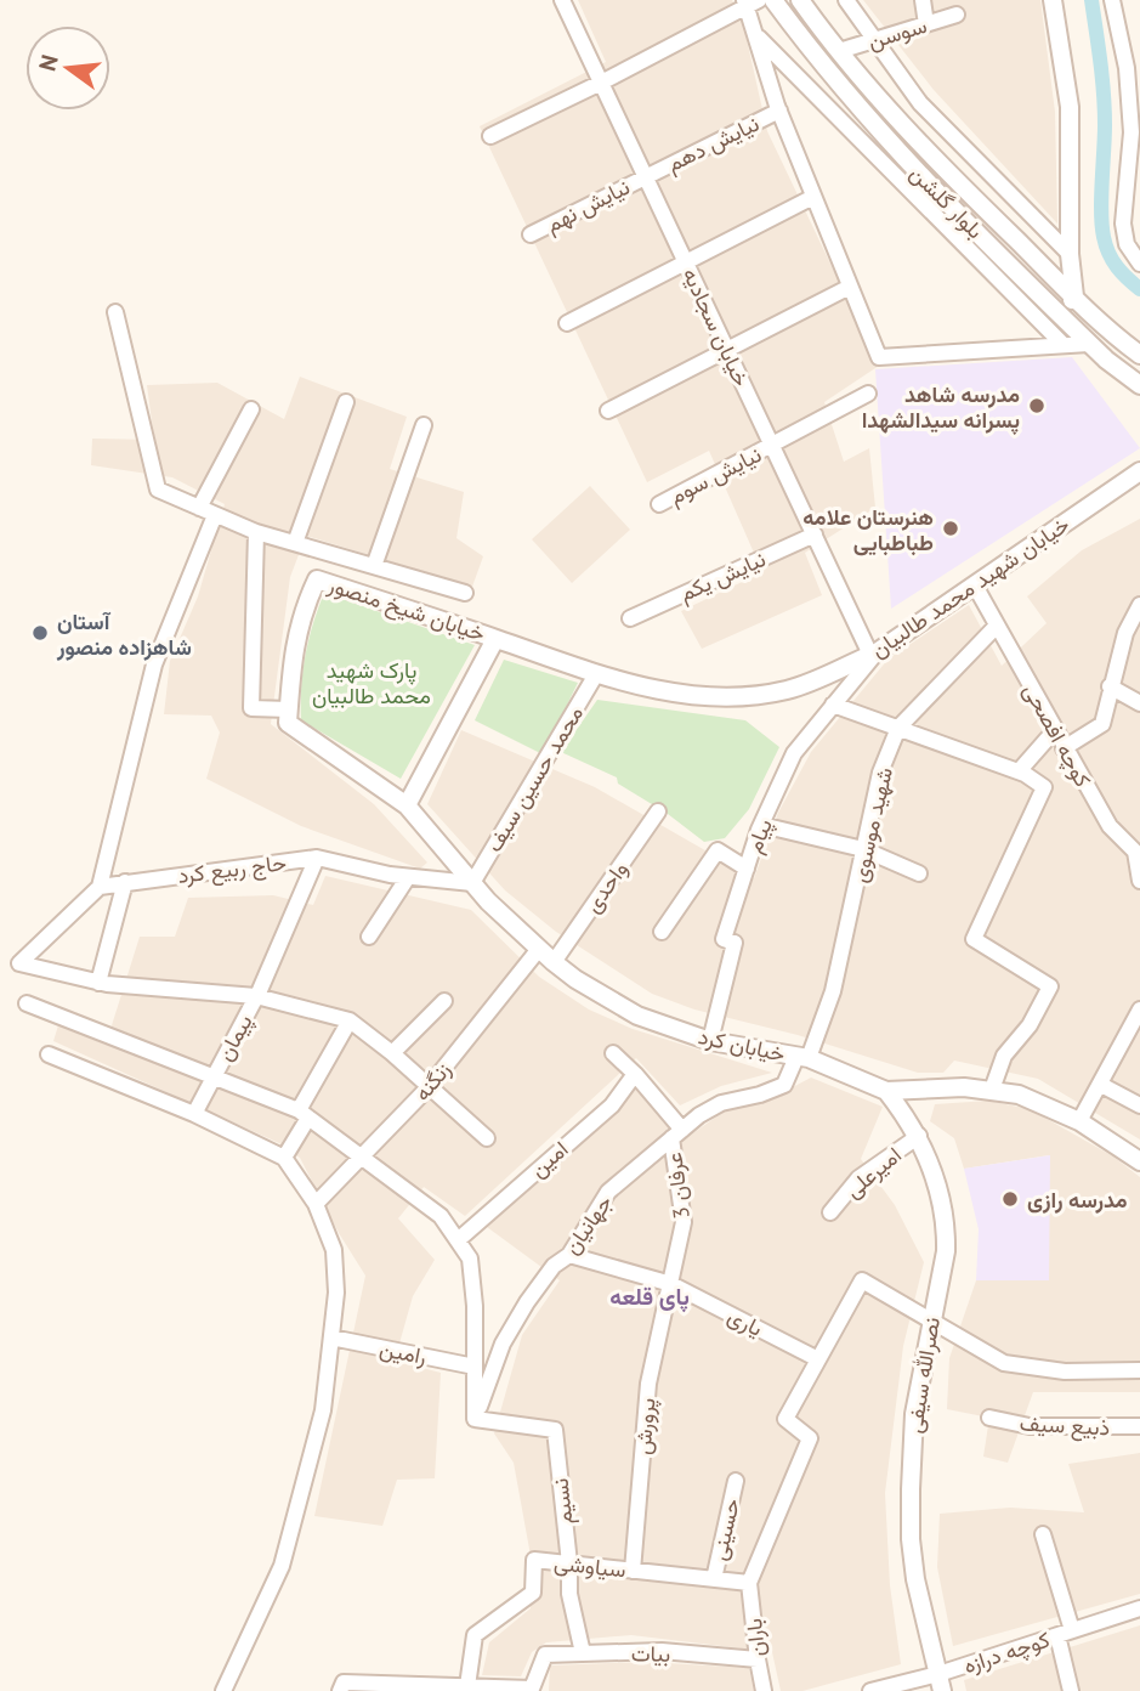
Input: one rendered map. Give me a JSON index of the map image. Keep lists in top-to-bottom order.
{
  "streets": {
    "street": [
      "سوسن",
      "نیایش دهم",
      "بلوار گلشن",
      "نیایش نهم",
      "خیابان سجادیه",
      "نیایش سوم",
      "نیایش یکم",
      "خیابان شهید محمد طالبیان",
      "خیابان شیخ منصور",
      "کوچه افصحی",
      "محمد حسین سیف",
      "شهید موسوی",
      "پیام",
      "حاج ربیع کرد",
      "واحدی",
      "پیمان",
      "خیابان کرد",
      "زنگنه",
      "امین",
      "امیرعلی",
      "عرفان 3",
      "جهانیان",
      "یاری",
      "رامین",
      "نصرالله سیفی",
      "ذبیع سیف",
      "پرورش",
      "نسیم",
      "حسینی",
      "سیاوشی",
      "باران",
      "کوچه درازه",
      "بیات"
    ]
  },
  "crossings": [
    ["سوسن", "بلوار گلشن"],
    ["نیایش دهم", "نیایش نهم"],
    ["نیایش دهم", "خیابان سجادیه"],
    ["نیایش نهم", "خیابان سجادیه"],
    ["خیابان سجادیه", "نیایش سوم"],
    ["خیابان سجادیه", "نیایش یکم"],
    ["خیابان سجادیه", "خیابان شهید محمد طالبیان"],
    ["خیابان سجادیه", "پیام"],
    ["خیابان شهید محمد طالبیان", "خیابان شیخ منصور"],
    ["خیابان شهید محمد طالبیان", "کوچه افصحی"],
    ["خیابان شهید محمد طالبیان", "محمد حسین سیف"],
    ["خیابان شهید محمد طالبیان", "پیام"],
    ["خیابان شیخ منصور", "خیابان کرد"],
    ["کوچه افصحی", "شهید موسوی"],
    ["محمد حسین سیف", "حاج ربیع کرد"],
    ["محمد حسین سیف", "خیابان کرد"],
    ["شهید موسوی", "خیابان کرد"],
    ["شهید موسوی", "جهانیان"],
    ["پیام", "خیابان کرد"],
    ["حاج ربیع کرد", "پیمان"],
    ["حاج ربیع کرد", "خیابان کرد"],
    ["واحدی", "خیابان کرد"],
    ["خیابان کرد", "زنگنه"],
    ["خیابان کرد", "جهانیان"],
    ["خیابان کرد", "نصرالله سیفی"],
    ["امیرعلی", "نصرالله سیفی"],
    ["عرفان 3", "جهانیان"],
    ["عرفان 3", "یاری"],
    ["عرفان 3", "پرورش"],
    ["جهانیان", "یاری"],
    ["جهانیان", "نسیم"],
    ["یاری", "پرورش"],
    ["نصرالله سیفی", "کوچه درازه"],
    ["پرورش", "سیاوشی"],
    ["نسیم", "سیاوشی"],
    ["نسیم", "بیات"],
    ["حسینی", "سیاوشی"],
    ["سیاوشی", "باران"],
    ["سیاوشی", "بیات"],
    ["باران", "بیات"]
  ],
  "districts": ["پای قلعه"],
  "parks": ["پارک شهید محمد طالبیان"],
  "places": [
    "مدرسه شاهد پسرانه سیدالشهدا",
    "هنرستان علامه طباطبایی",
    "آستان شاهزاده منصور",
    "مدرسه رازی"
  ],
  "north": "left"
}
